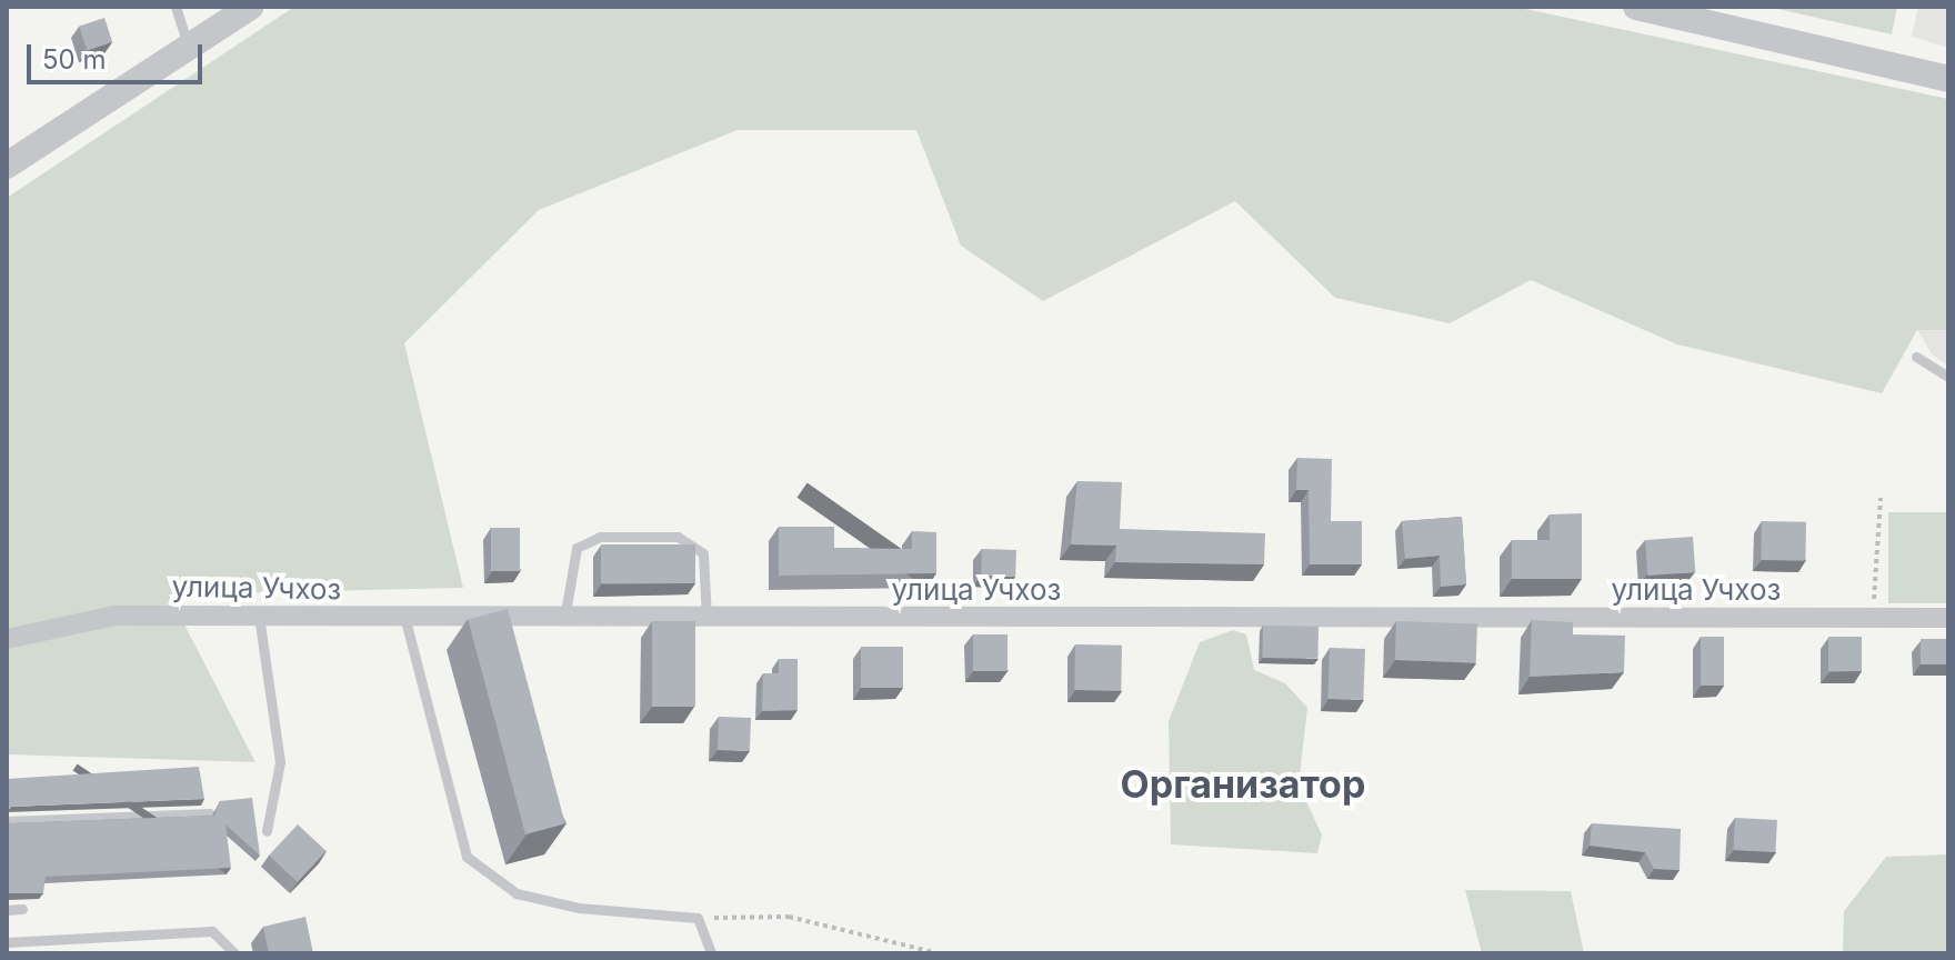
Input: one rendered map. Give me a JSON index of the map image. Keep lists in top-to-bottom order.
{
  "streets": {
    "street": ["улица Учхоз"]
  },
  "districts": ["Организатор"],
  "scale_bar": "50 m"
}
